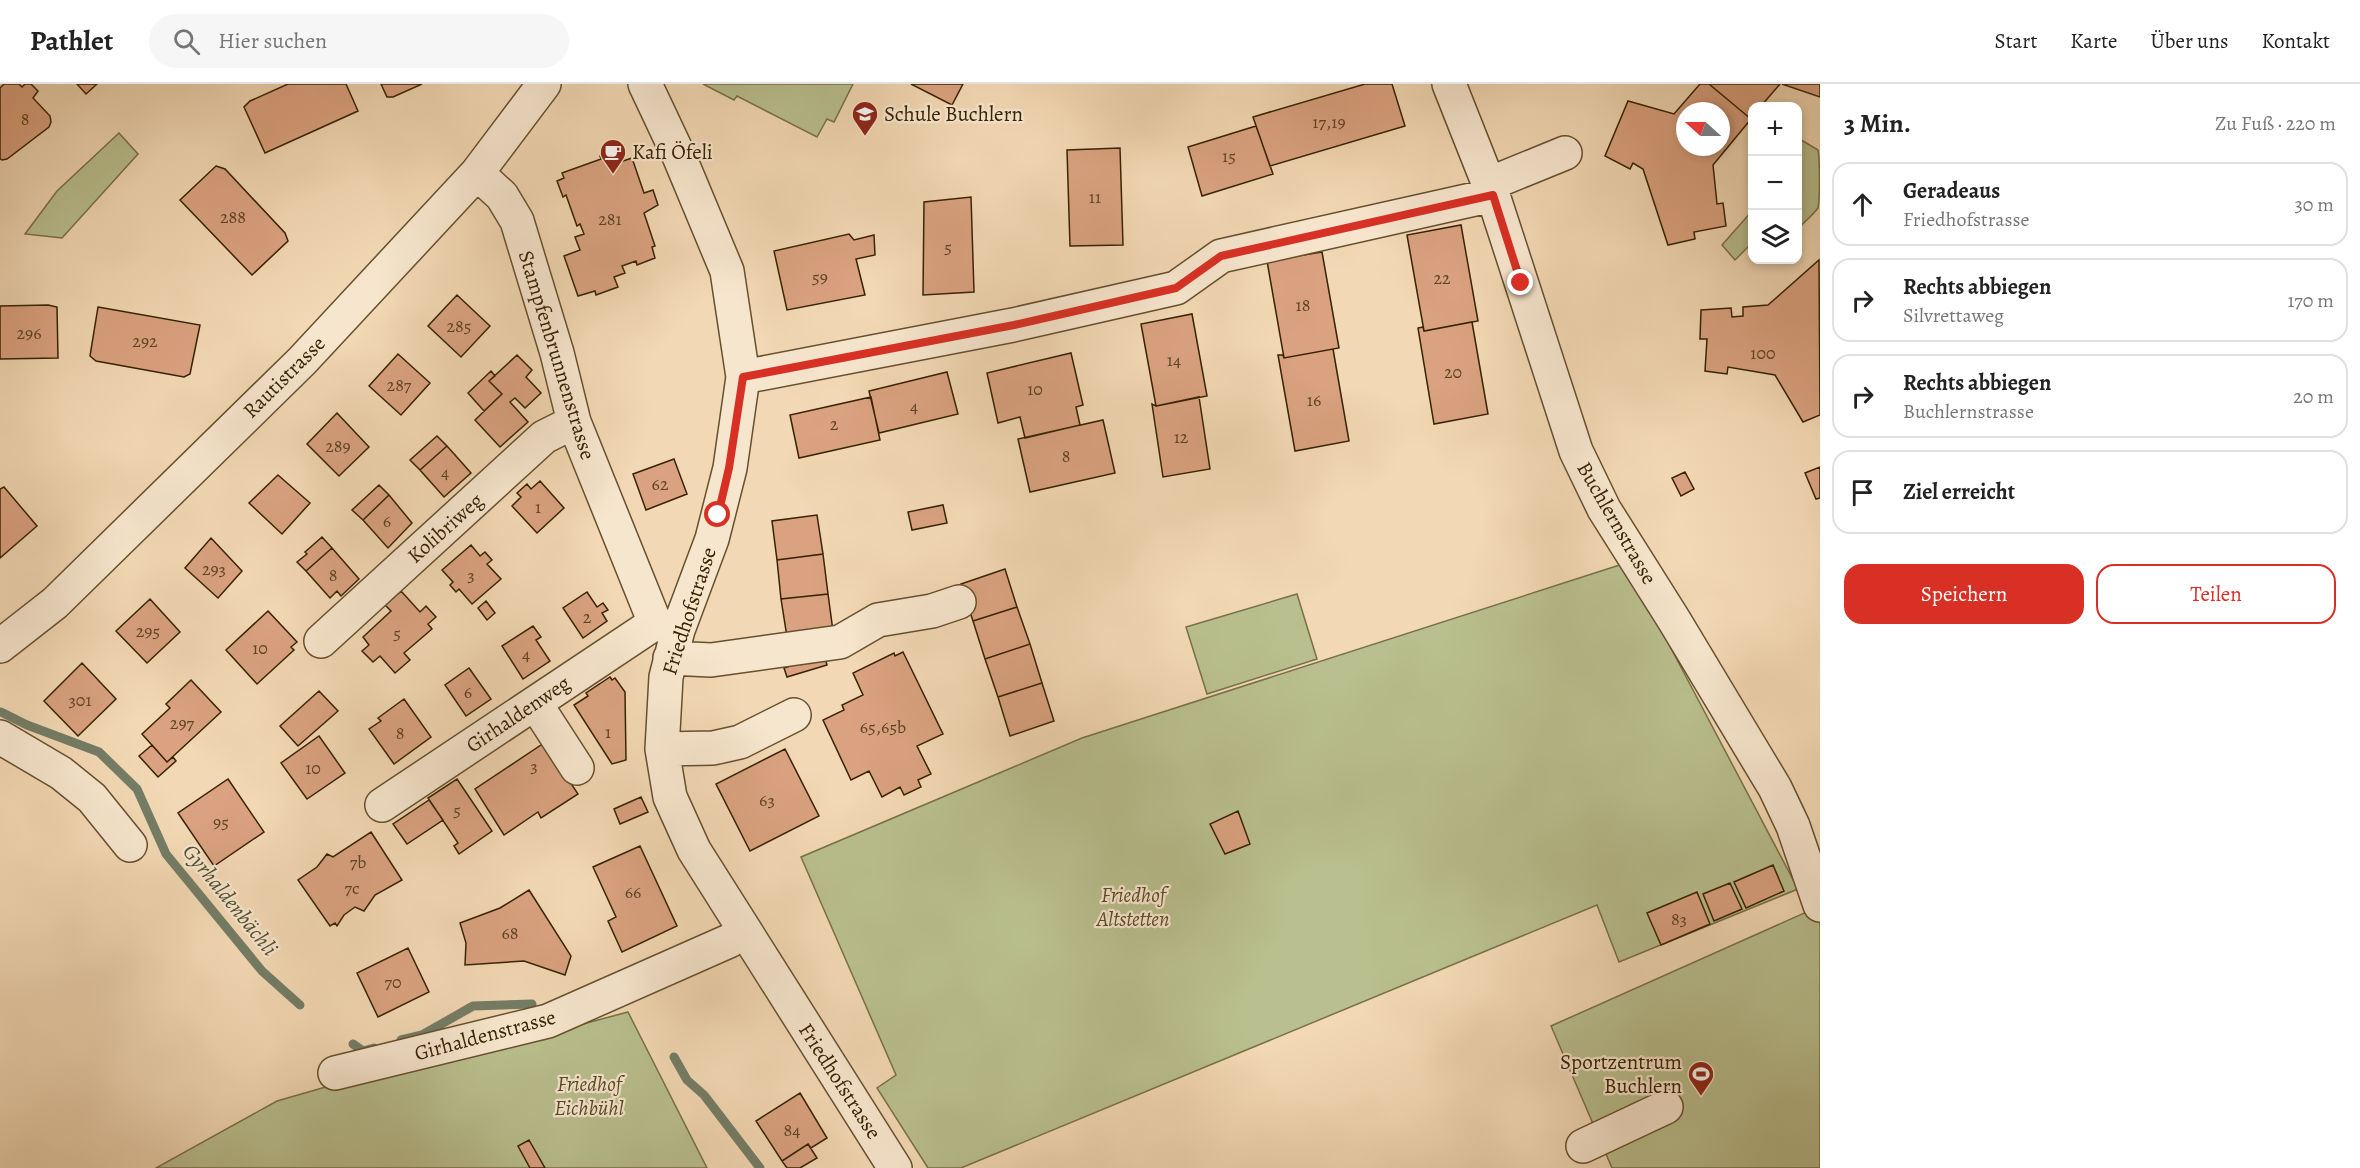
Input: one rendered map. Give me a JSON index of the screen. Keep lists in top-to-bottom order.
{
  "streets": {
    "street": [
      "Stampfenbrunnenstrasse",
      "Rautistrasse",
      "Buchlernstrasse",
      "Kolibriweg",
      "Friedhofstrasse",
      "Girhaldenweg",
      "Girhaldenstrasse"
    ]
  },
  "crossings": [
    ["Stampfenbrunnenstrasse", "Rautistrasse"],
    ["Stampfenbrunnenstrasse", "Kolibriweg"],
    ["Stampfenbrunnenstrasse", "Friedhofstrasse"],
    ["Stampfenbrunnenstrasse", "Girhaldenweg"],
    ["Friedhofstrasse", "Girhaldenweg"]
  ],
  "water": ["Gyrhaldenbächli"],
  "parks": ["Friedhof Altstetten", "Friedhof Eichbühl"],
  "places": {
    "school or university": ["Schule Buchlern"],
    "cafe": ["Kafi Öfeli"],
    "sports": ["Sportzentrum Buchlern"]
  },
  "house_numbers": [
    "8",
    "17,19",
    "15",
    "11",
    "288",
    "281",
    "5",
    "59",
    "22",
    "18",
    "285",
    "296",
    "292",
    "100",
    "14",
    "20",
    "287",
    "10",
    "16",
    "4",
    "2",
    "12",
    "289",
    "8",
    "4",
    "62",
    "1",
    "6",
    "293",
    "8",
    "3",
    "2",
    "295",
    "5",
    "10",
    "4",
    "6",
    "301",
    "297",
    "65,65b",
    "1",
    "8",
    "3",
    "10",
    "63",
    "5",
    "95",
    "7b",
    "7c",
    "66",
    "83",
    "68",
    "70",
    "84"
  ],
  "north": "left",
  "page": {
    "header": "Pathlet",
    "search": "Hier suchen",
    "nav": [
      "Start",
      "Karte",
      "Über uns",
      "Kontakt"
    ],
    "heading": ["3 Min.", "Zu Fuß · 220 m"],
    "map_buttons": ["+", "−"],
    "list": [
      ["Geradeaus", "Friedhofstrasse", "30 m"],
      ["Rechts abbiegen", "Silvrettaweg", "170 m"],
      ["Rechts abbiegen", "Buchlernstrasse", "20 m"],
      "Ziel erreicht"
    ],
    "buttons": ["Speichern", "Teilen"]
  }
}
